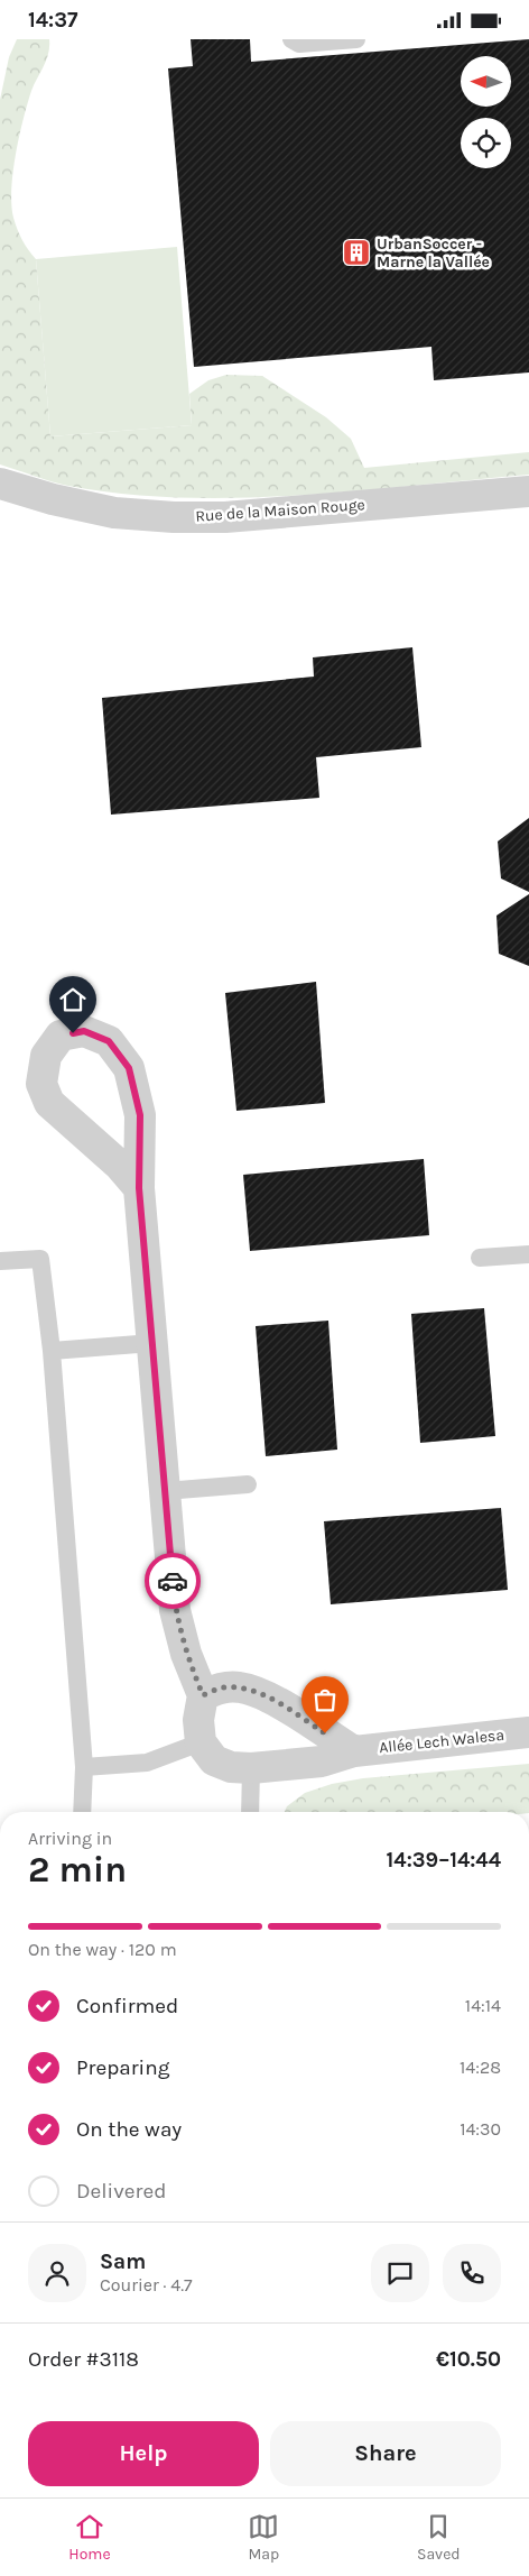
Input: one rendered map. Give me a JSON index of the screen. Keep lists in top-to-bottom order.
{
  "streets": {
    "street": ["Rue de la Maison Rouge", "Allée Lech Walesa"]
  },
  "places": {
    "building": ["UrbanSoccer - Marne la Vallée"]
  },
  "north": "left",
  "page": {
    "status": "14:37",
    "heading": ["2 min", "Arriving in", "14:39–14:44"],
    "panel": [
      "Sam",
      "Courier · 4.7",
      "Order #3118",
      "€10.50"
    ],
    "bar": "On the way · 120 m",
    "list": [
      ["Confirmed", "14:14"],
      ["Preparing", "14:28"],
      ["On the way", "14:30"],
      "Delivered"
    ],
    "buttons": ["Help", "Share"],
    "tabs": ["Home", "Map", "Saved"]
  }
}
